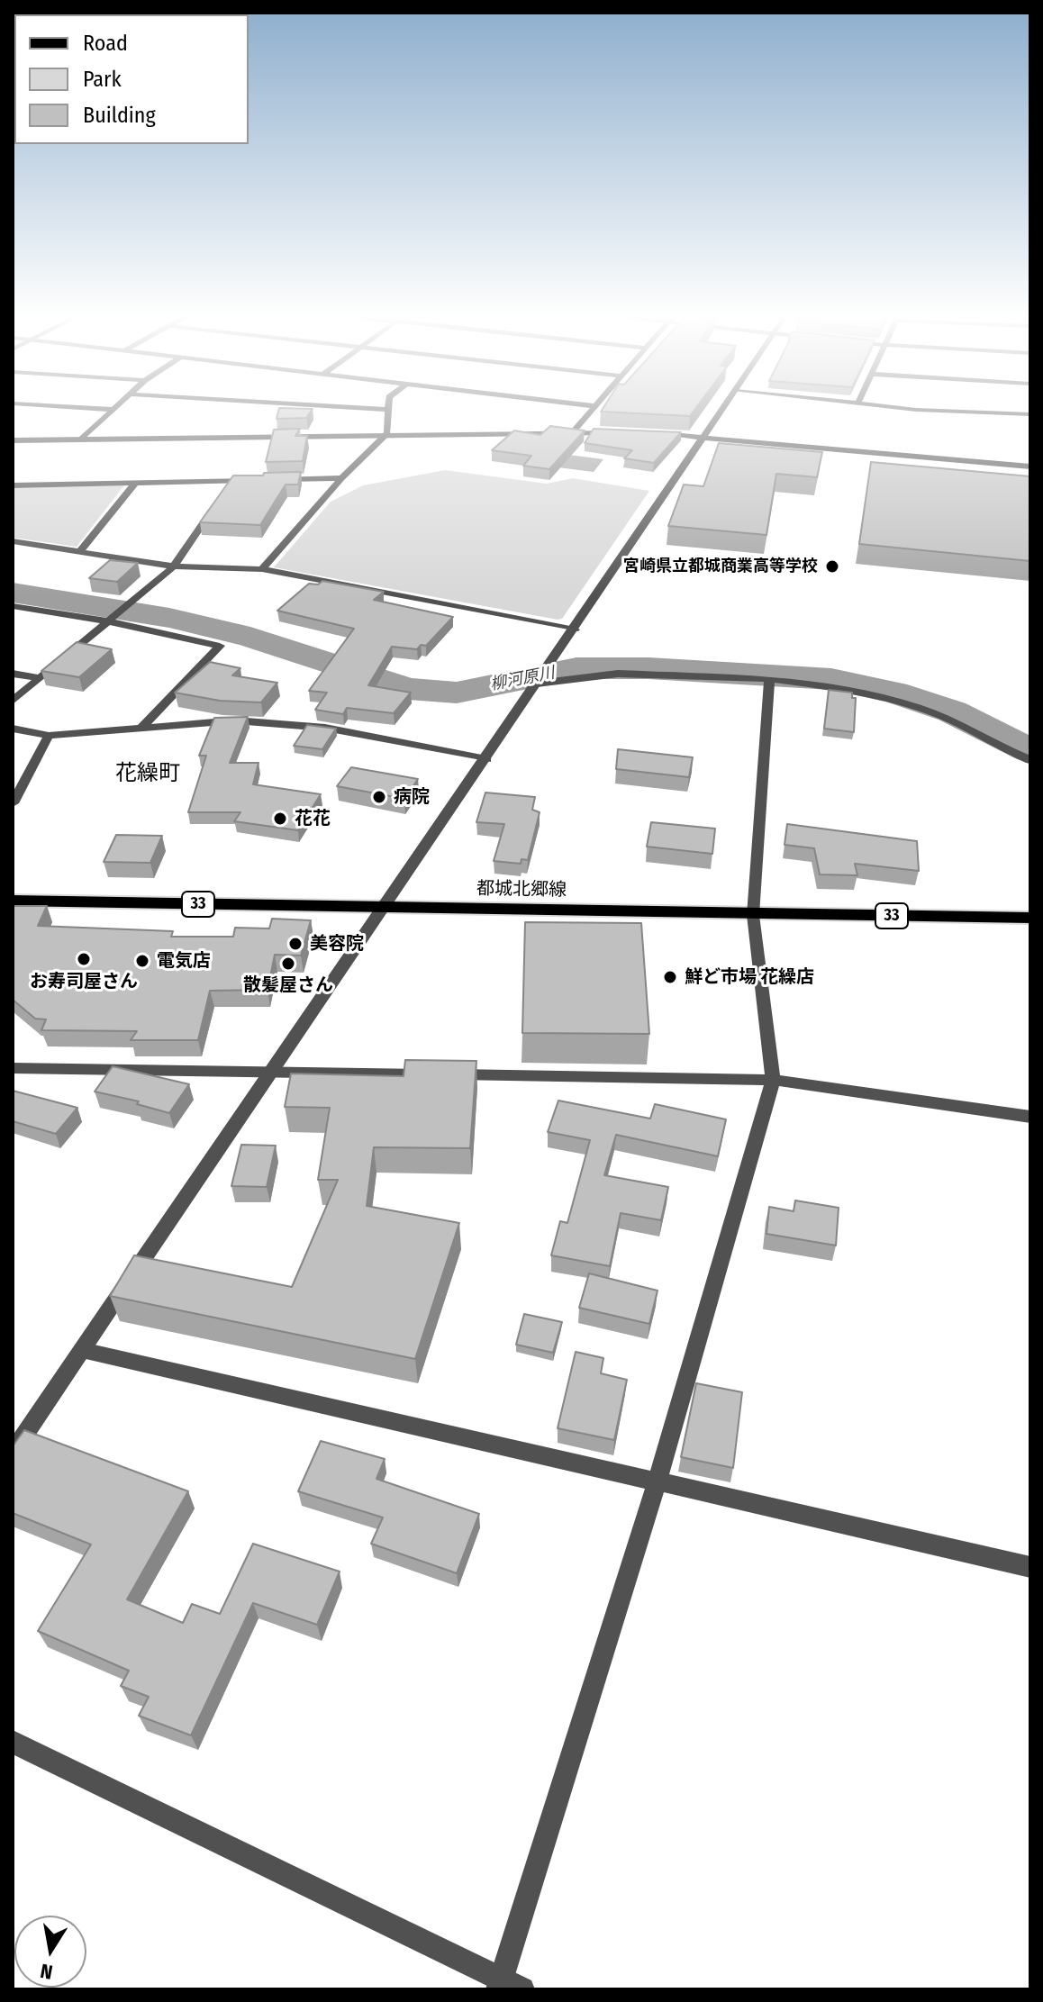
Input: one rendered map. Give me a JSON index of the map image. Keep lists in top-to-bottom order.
{
  "streets": {
    "main road": ["都城北郷線", "33"]
  },
  "districts": ["花繰町"],
  "water": ["柳河原川"],
  "places": [
    "宮崎県立都城商業高等学校",
    "病院",
    "花花",
    "美容院",
    "お寿司屋さん",
    "電気店",
    "散髪屋さん",
    "鮮ど市場 花繰店"
  ],
  "legend": ["Road", "Park", "Building"],
  "north": "bottom"
}
